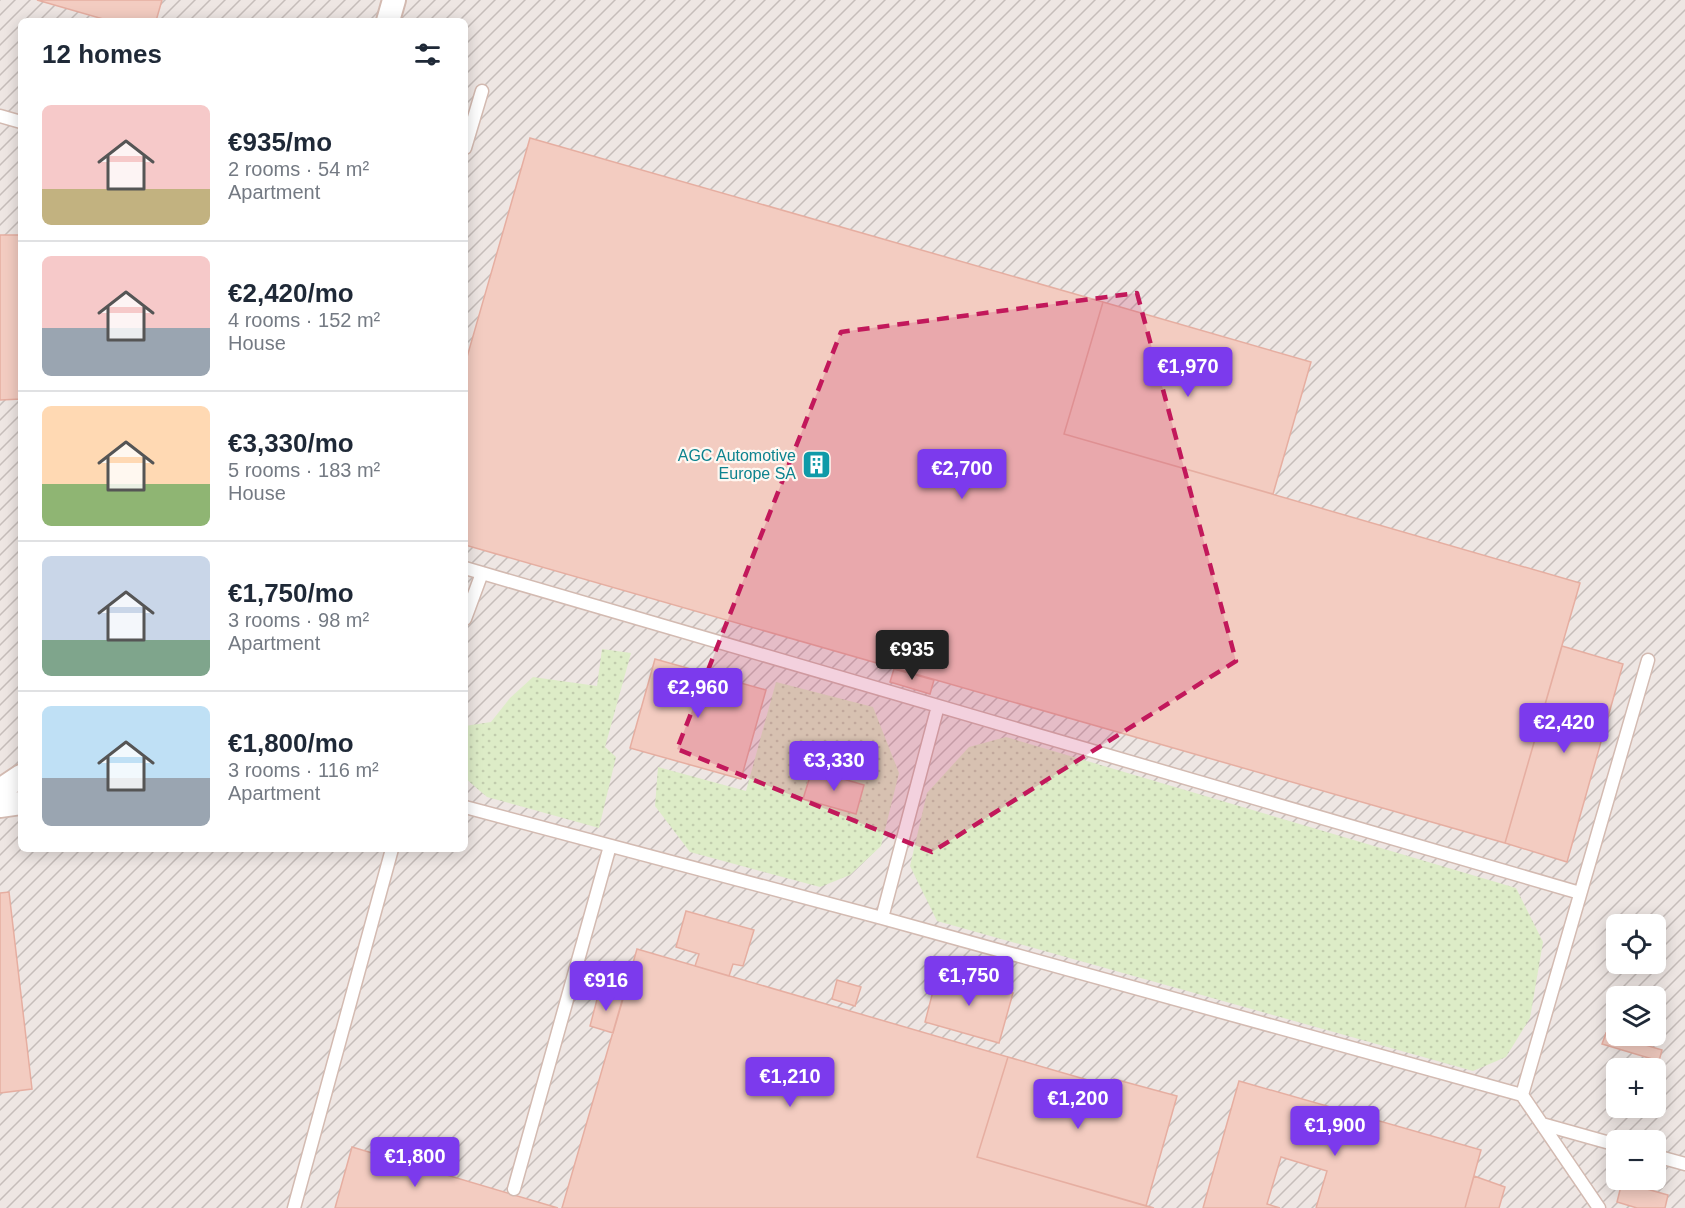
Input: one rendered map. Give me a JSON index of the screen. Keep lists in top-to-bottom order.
{
  "places": {
    "building": ["AGC Automotive Europe SA"]
  },
  "page": {
    "heading": "12 homes",
    "list": [
      {
        "name": "€935/mo",
        "note": "2 rooms · 54 m² · Apartment"
      },
      {
        "name": "€2,420/mo",
        "note": "4 rooms · 152 m² · House"
      },
      {
        "name": "€3,330/mo",
        "note": "5 rooms · 183 m² · House"
      },
      {
        "name": "€1,750/mo",
        "note": "3 rooms · 98 m² · Apartment"
      },
      {
        "name": "€1,800/mo",
        "note": "3 rooms · 116 m² · Apartment"
      }
    ],
    "price": [
      "€1,970",
      "€2,700",
      "€935",
      "€2,960",
      "€2,420",
      "€3,330",
      "€1,750",
      "€916",
      "€1,210",
      "€1,200",
      "€1,900",
      "€1,800"
    ],
    "map_buttons": ["+", "−"]
  }
}
